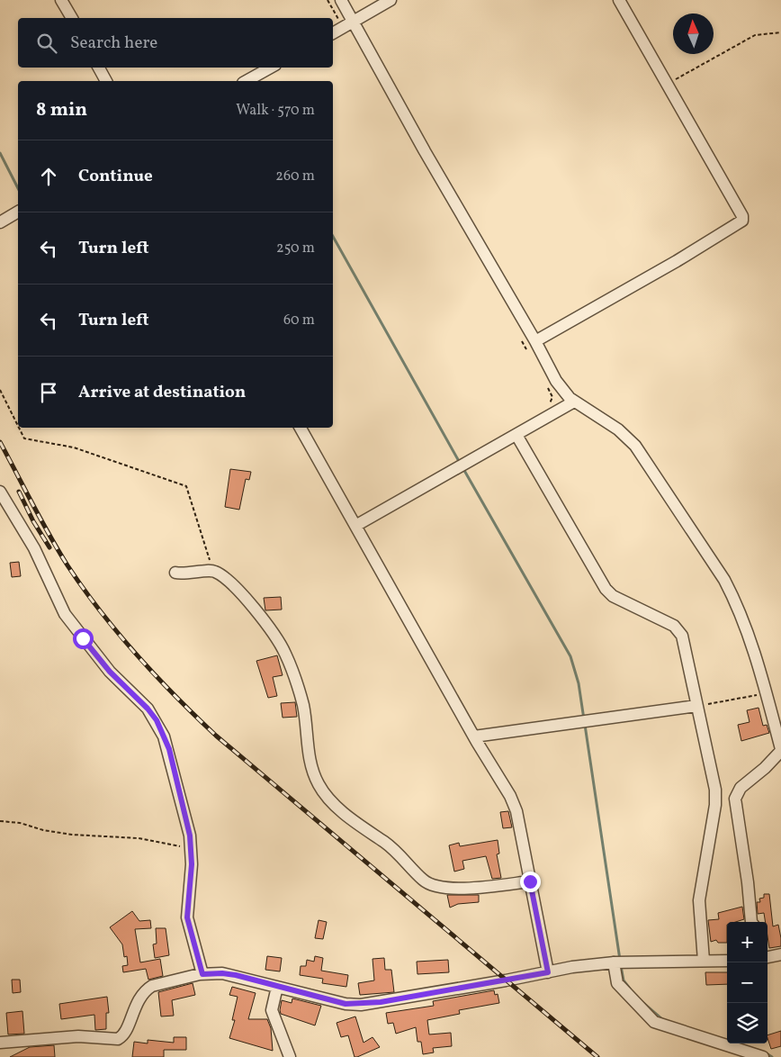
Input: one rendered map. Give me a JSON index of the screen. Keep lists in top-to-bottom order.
{
  "north": "top",
  "page": {
    "search": "Search here",
    "heading": ["8 min", "Walk · 570 m"],
    "list": [
      ["Continue", "260 m"],
      ["Turn left", "250 m"],
      ["Turn left", "60 m"],
      "Arrive at destination"
    ],
    "map_buttons": ["+", "−"]
  }
}
